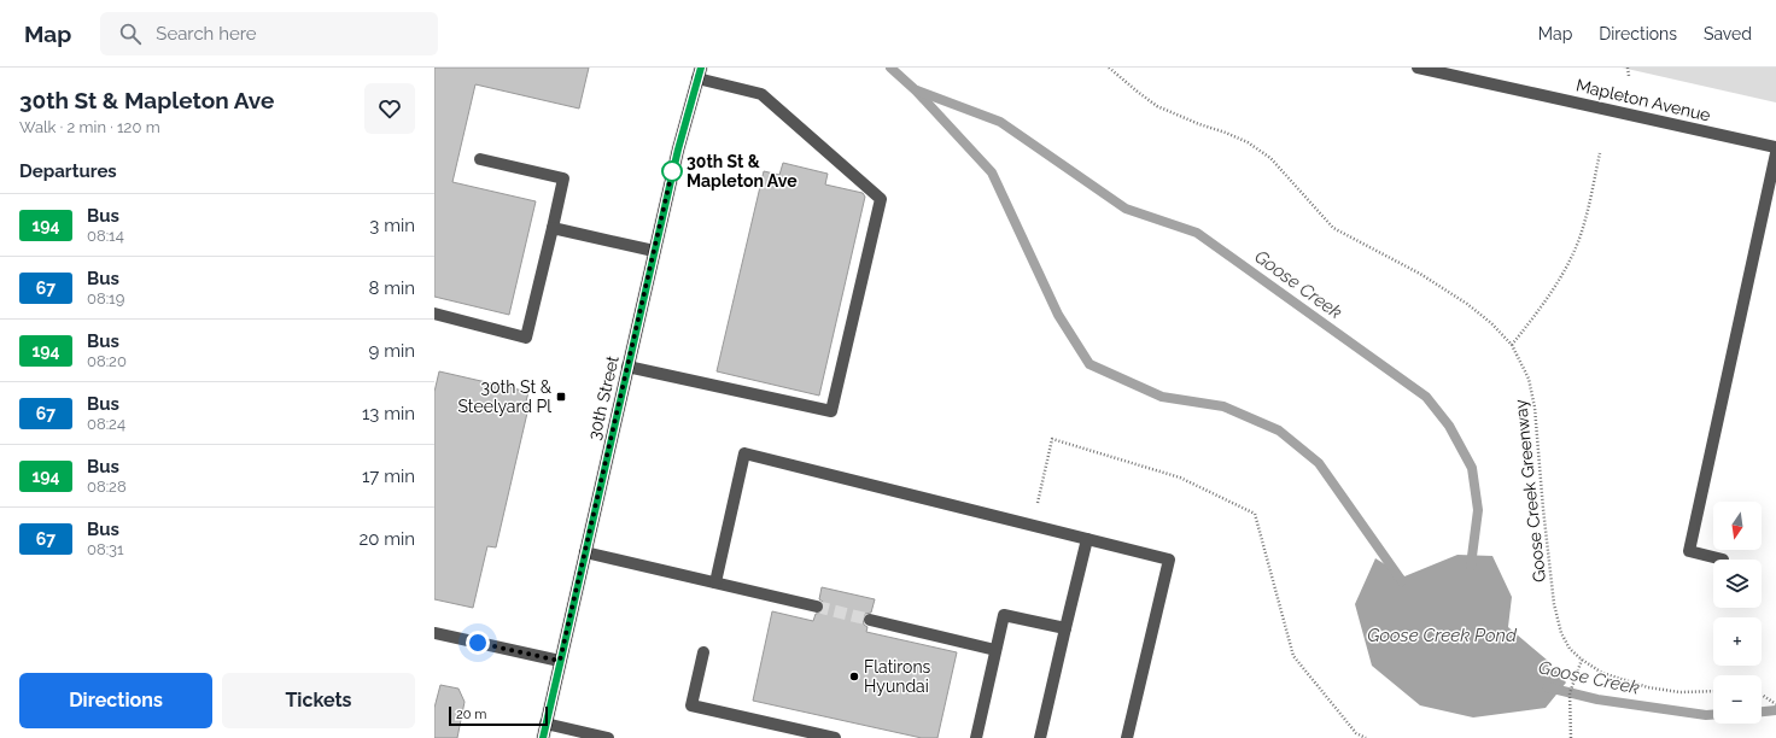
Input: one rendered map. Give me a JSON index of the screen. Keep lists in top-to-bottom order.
{
  "streets": {
    "main road": ["30th Street"],
    "street": ["Mapleton Avenue"],
    "path": ["Goose Creek Greenway"]
  },
  "water": ["Goose Creek", "Goose Creek Pond"],
  "places": {
    "other": ["30th St & Mapleton Ave", "Flatirons Hyundai"],
    "transit": ["30th St & Steelyard Pl"]
  },
  "lines": ["bus line 194"],
  "scale_bar": "20 m",
  "north": "bottom",
  "page": {
    "header": "Map",
    "search": "Search here",
    "nav": ["Map", "Directions", "Saved"],
    "heading": [
      ["30th St & Mapleton Ave", "Walk · 2 min · 120 m"],
      "Departures"
    ],
    "list": [
      {
        "mark": "194",
        "name": "Bus",
        "note": "08:14",
        "value": "3 min"
      },
      {
        "mark": "67",
        "name": "Bus",
        "note": "08:19",
        "value": "8 min"
      },
      {
        "mark": "194",
        "name": "Bus",
        "note": "08:20",
        "value": "9 min"
      },
      {
        "mark": "67",
        "name": "Bus",
        "note": "08:24",
        "value": "13 min"
      },
      {
        "mark": "194",
        "name": "Bus",
        "note": "08:28",
        "value": "17 min"
      },
      {
        "mark": "67",
        "name": "Bus",
        "note": "08:31",
        "value": "20 min"
      }
    ],
    "map_buttons": ["+", "−"],
    "buttons": ["Directions", "Tickets"],
    "scale": "20 m"
  }
}
